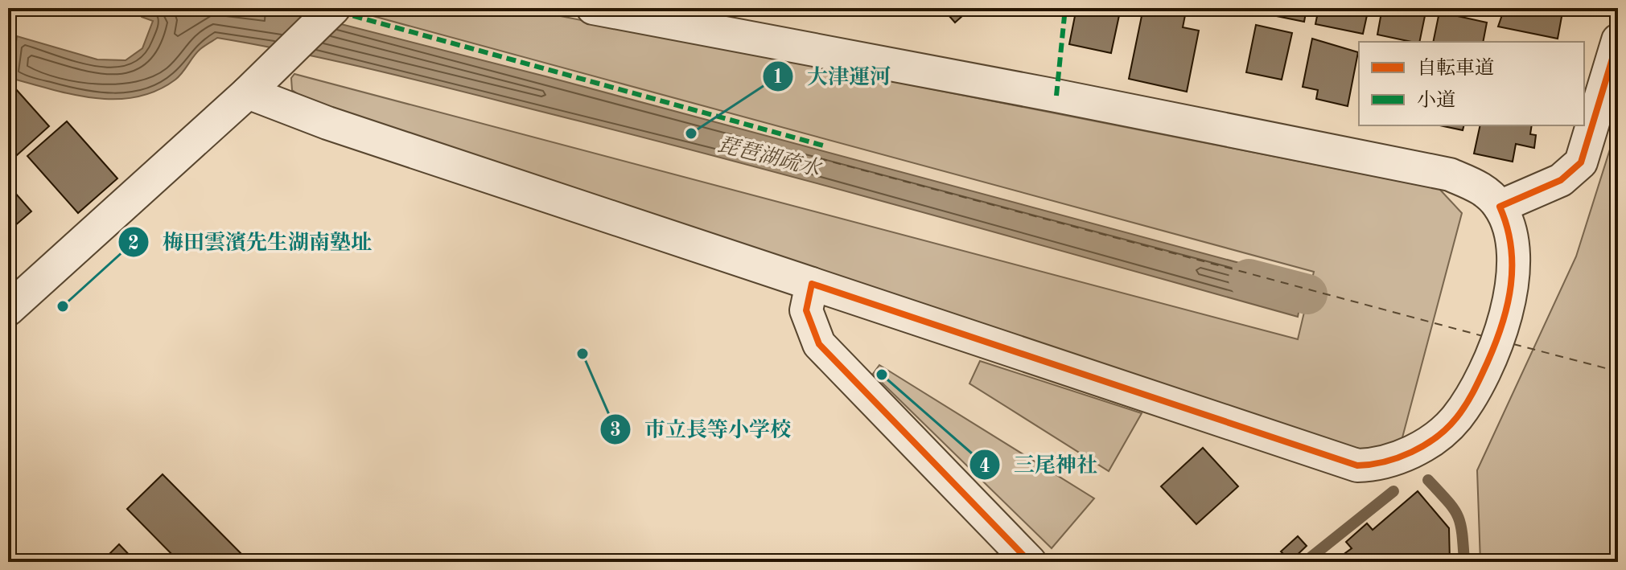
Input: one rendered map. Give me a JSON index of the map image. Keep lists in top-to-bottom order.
{
  "water": ["琵琶湖疏水"],
  "places": [
    "大津運河",
    "梅田雲濱先生湖南塾址",
    "市立長等小学校",
    "三尾神社"
  ],
  "legend": ["自転車道", "小道"]
}
